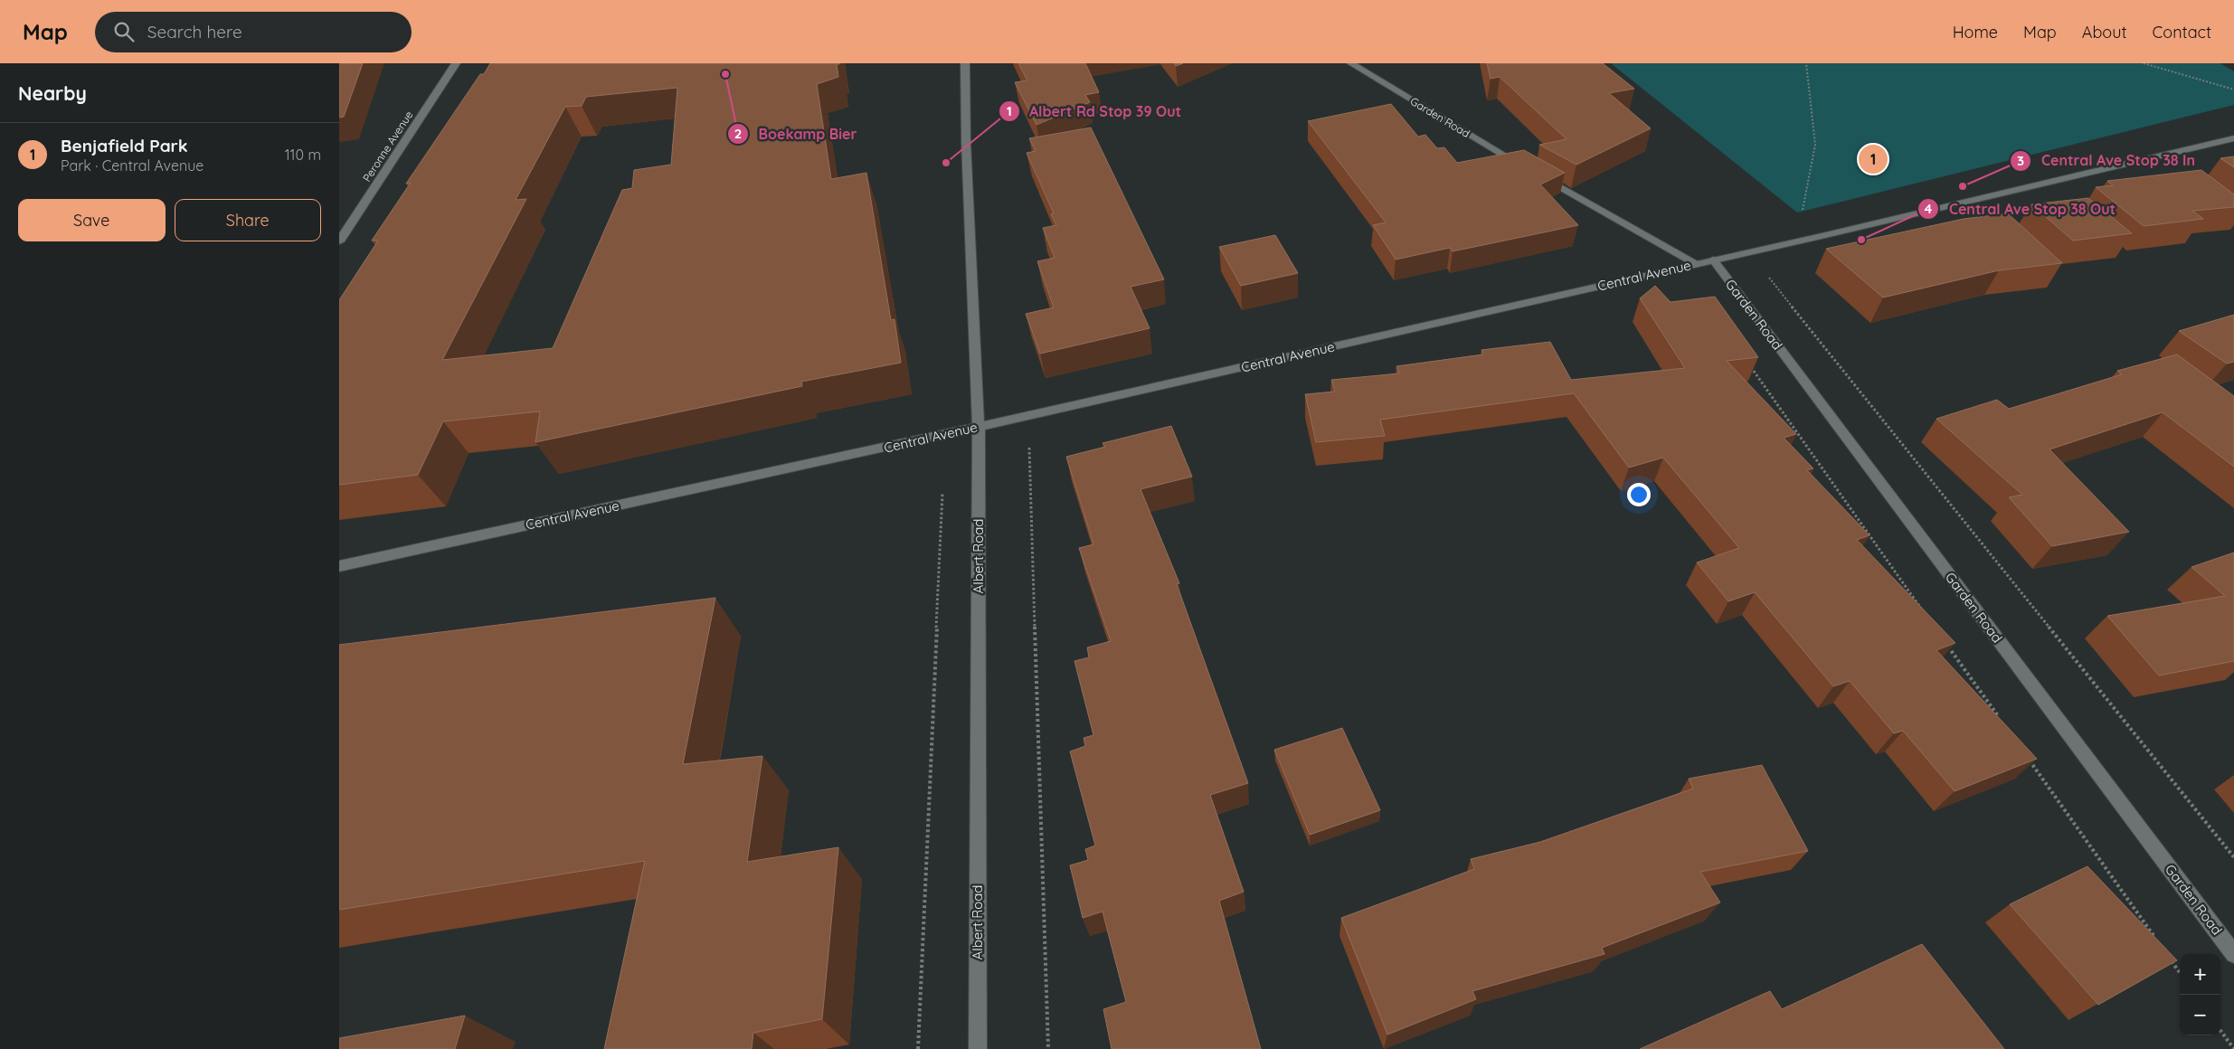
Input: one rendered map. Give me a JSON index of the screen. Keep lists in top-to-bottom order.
{
  "streets": {
    "street": [
      "Garden Road",
      "Peronne Avenue",
      "Central Avenue",
      "Albert Road"
    ]
  },
  "crossings": [
    ["Garden Road", "Central Avenue"],
    ["Central Avenue", "Albert Road"]
  ],
  "places": [
    "Boekamp Bier",
    "Albert Rd Stop 39 Out",
    "Central Ave Stop 38 In",
    "Central Ave Stop 38 Out"
  ],
  "page": {
    "header": "Map",
    "search": "Search here",
    "nav": [
      "Home",
      "Map",
      "About",
      "Contact"
    ],
    "heading": "Nearby",
    "list": [
      {
        "mark": "1",
        "name": "Benjafield Park",
        "note": "Park · Central Avenue",
        "value": "110 m"
      }
    ],
    "pins": "1",
    "buttons": ["Save", "Share"],
    "map_buttons": ["+", "−"]
  }
}
